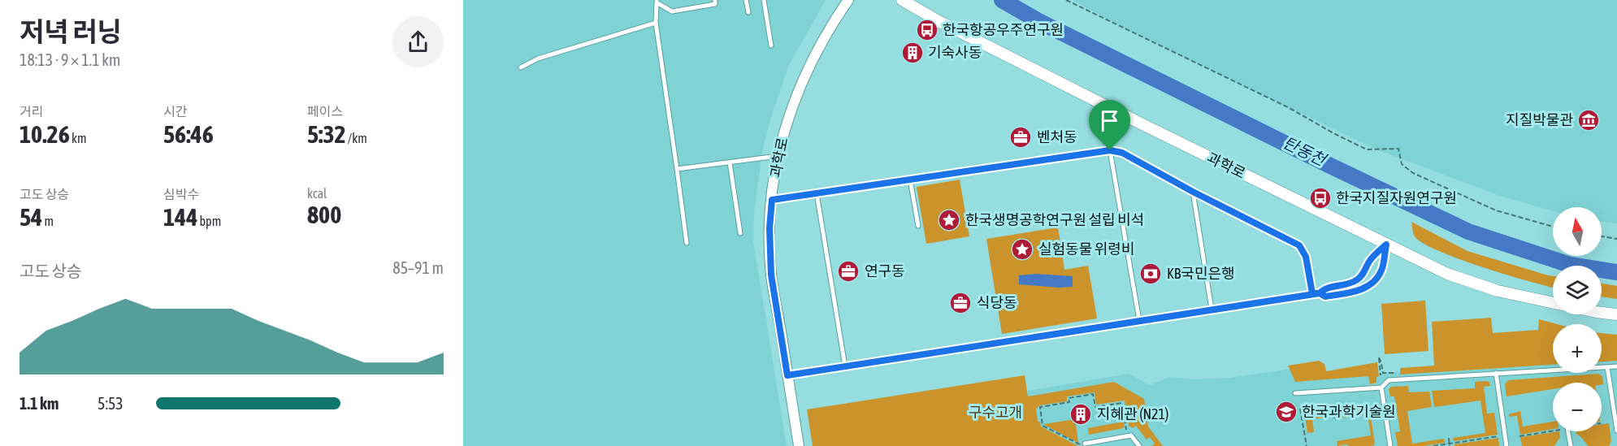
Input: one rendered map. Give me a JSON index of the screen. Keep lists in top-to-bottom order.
{
  "streets": {
    "main road": ["과학로"]
  },
  "water": ["탄동천"],
  "parks": ["구수고개"],
  "places": {
    "bus stop": ["한국항공우주연구원", "한국지질자원연구원"],
    "building": ["기숙사동", "지혜관 (N21)"],
    "museum": ["지질박물관"],
    "office": ["벤처동", "연구동", "식당동"],
    "place": ["한국생명공학연구원 설립 비석", "실험동물 위령비"],
    "bank": ["KB국민은행"],
    "school or university": ["한국과학기술원"]
  },
  "north": "top",
  "page": {
    "heading": ["저녁 러닝", "18:13 · 9 × 1.1 km"],
    "stats": [
      ["거리", "10.26 km"],
      ["시간", "56:46"],
      ["페이스", "5:32 /km"],
      ["고도 상승", "54 m"],
      ["심박수", "144 bpm"],
      ["kcal", "800"]
    ],
    "map_buttons": ["+", "−"],
    "chart": ["고도 상승", "85–91 m"],
    "list": [
      {
        "name": "1.1 km",
        "note": "5:53"
      }
    ]
  }
}
